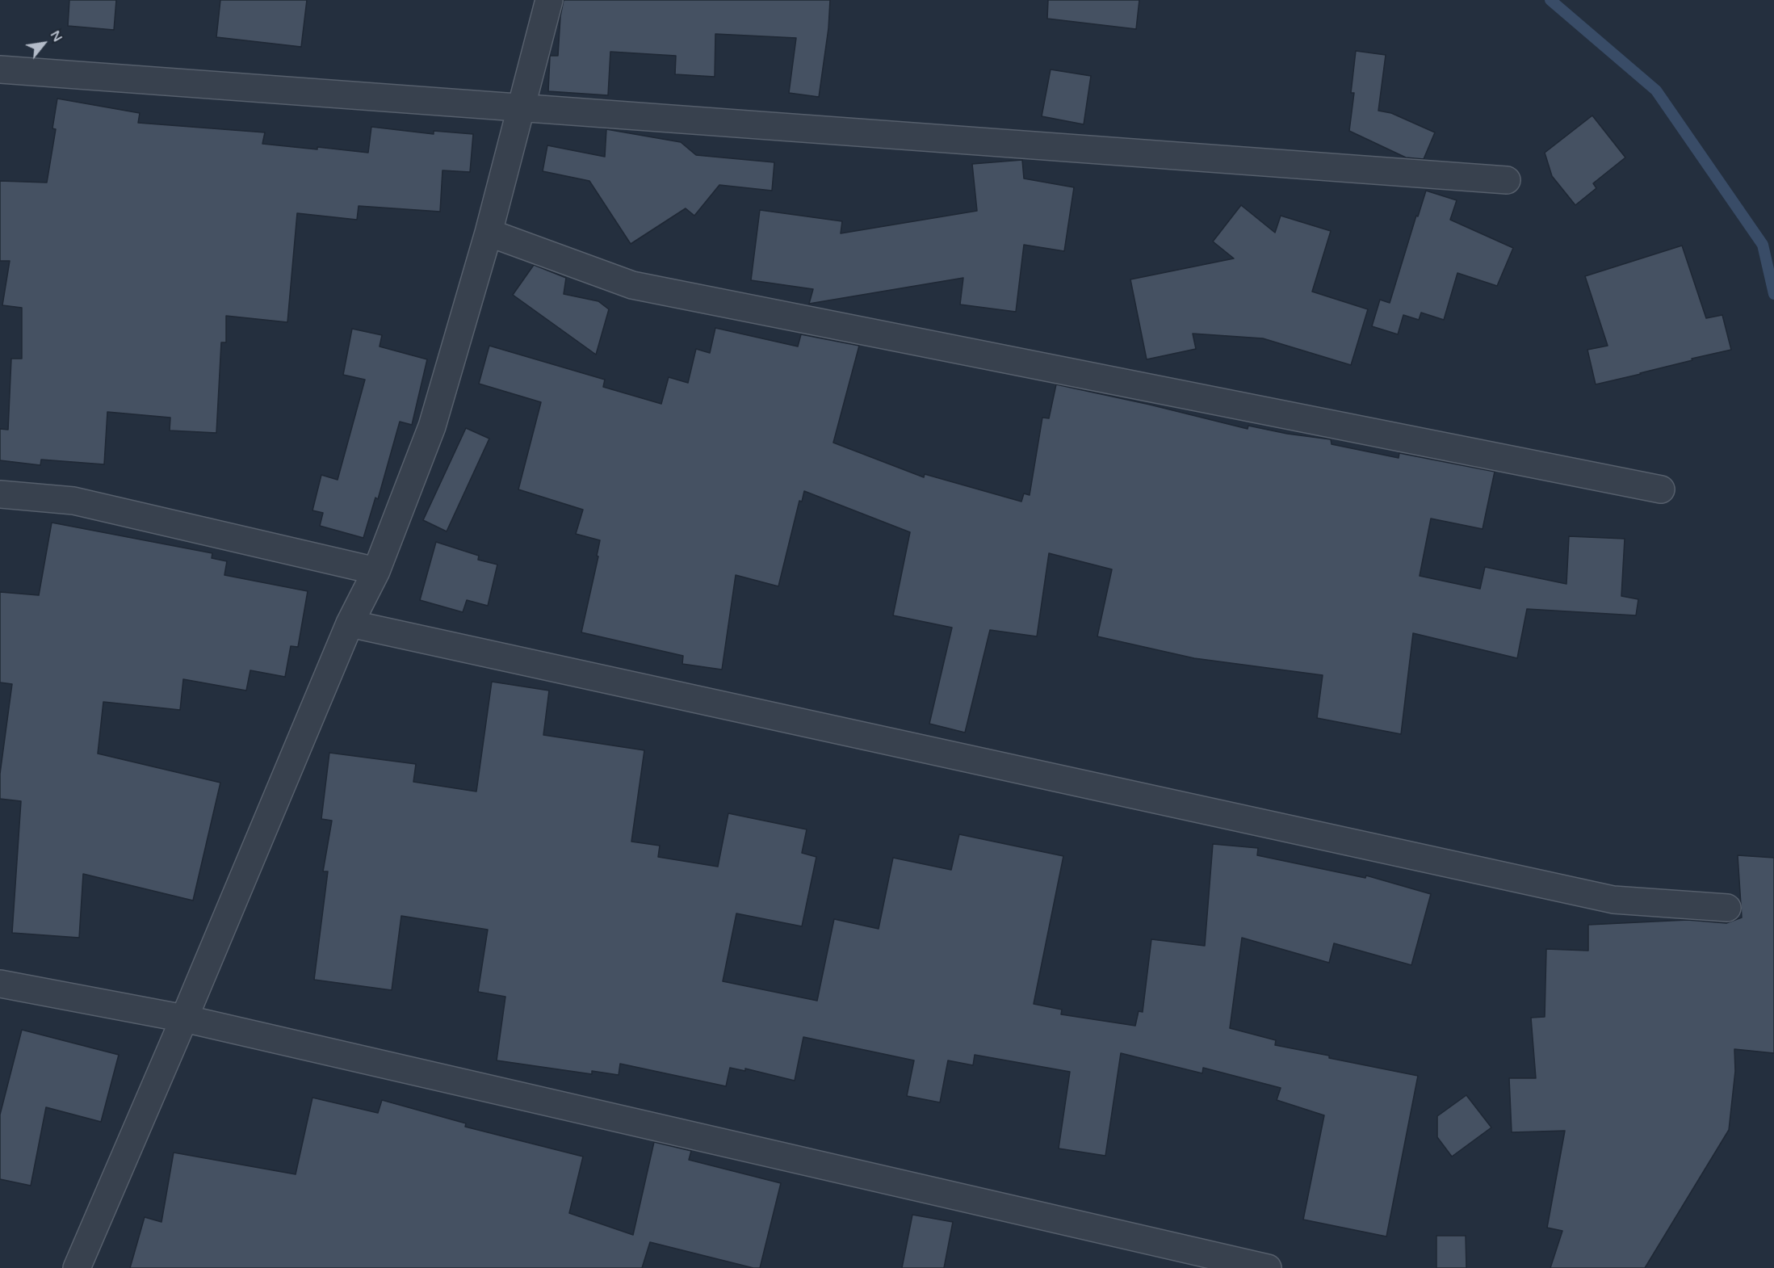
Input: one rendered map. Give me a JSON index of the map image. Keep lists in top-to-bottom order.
{
  "north": "top right"
}
